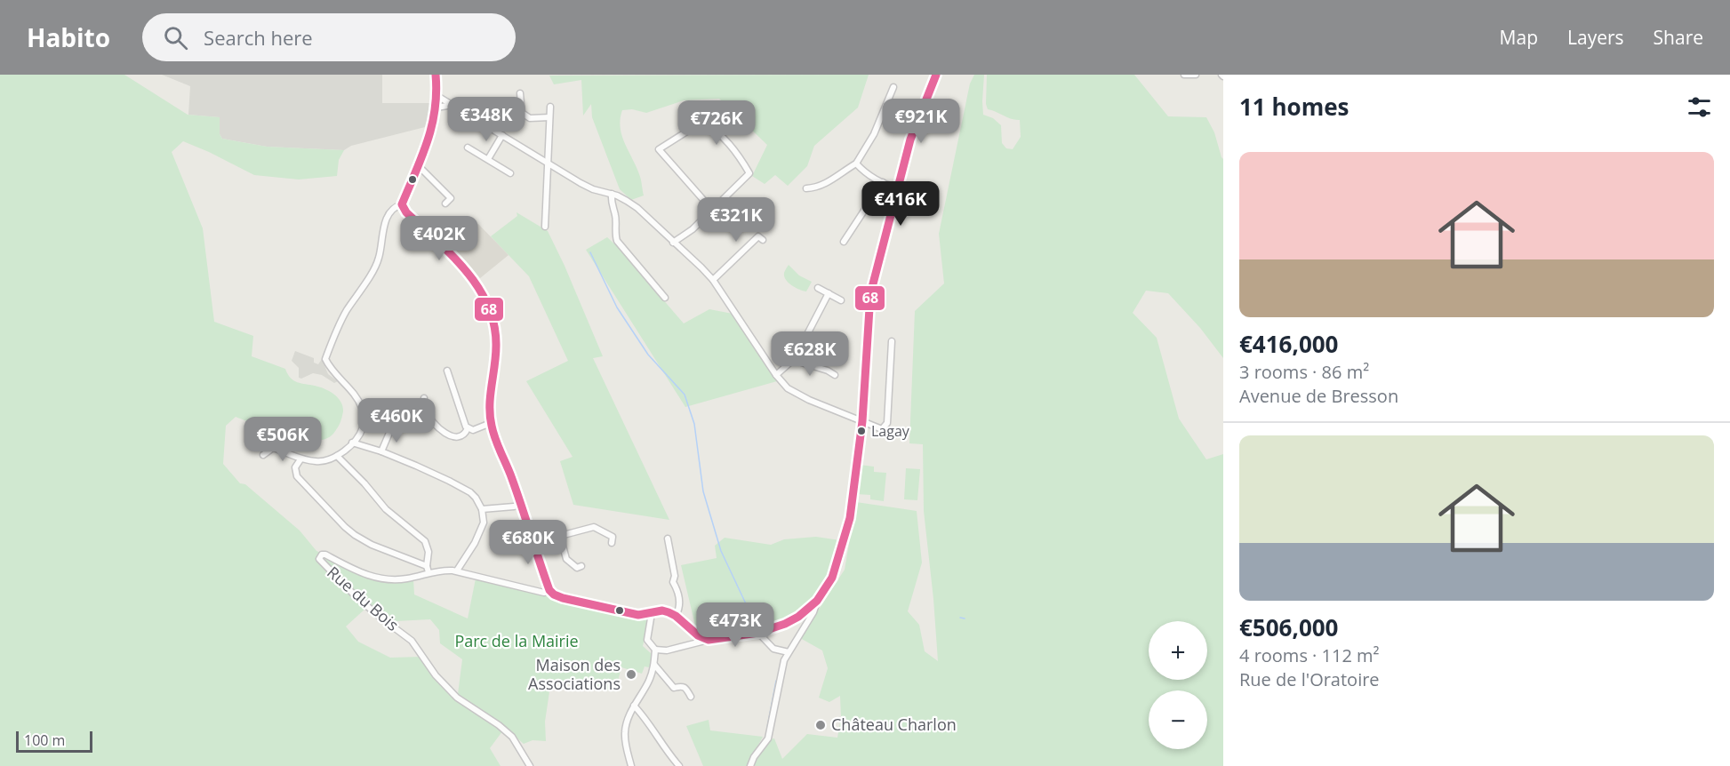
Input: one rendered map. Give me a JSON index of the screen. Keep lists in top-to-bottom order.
{
  "streets": {
    "street": ["Rue du Bois"]
  },
  "parks": ["Parc de la Mairie"],
  "places": ["Lagay", "Maison des Associations", "Château Charlon"],
  "lines": ["transit line 68"],
  "scale_bar": "100 m",
  "page": {
    "header": "Habito",
    "search": "Search here",
    "nav": ["Map", "Layers", "Share"],
    "heading": "11 homes",
    "price": [
      "€348K",
      "€921K",
      "€726K",
      "€416K",
      "€321K",
      "€402K",
      "€628K",
      "€460K",
      "€506K",
      "€680K",
      "€473K"
    ],
    "list": [
      {
        "name": "€416,000",
        "note": "3 rooms · 86 m² · Avenue de Bresson"
      },
      {
        "name": "€506,000",
        "note": "4 rooms · 112 m² · Rue de l'Oratoire"
      }
    ],
    "map_buttons": ["+", "−"],
    "scale": "100 m"
  }
}
